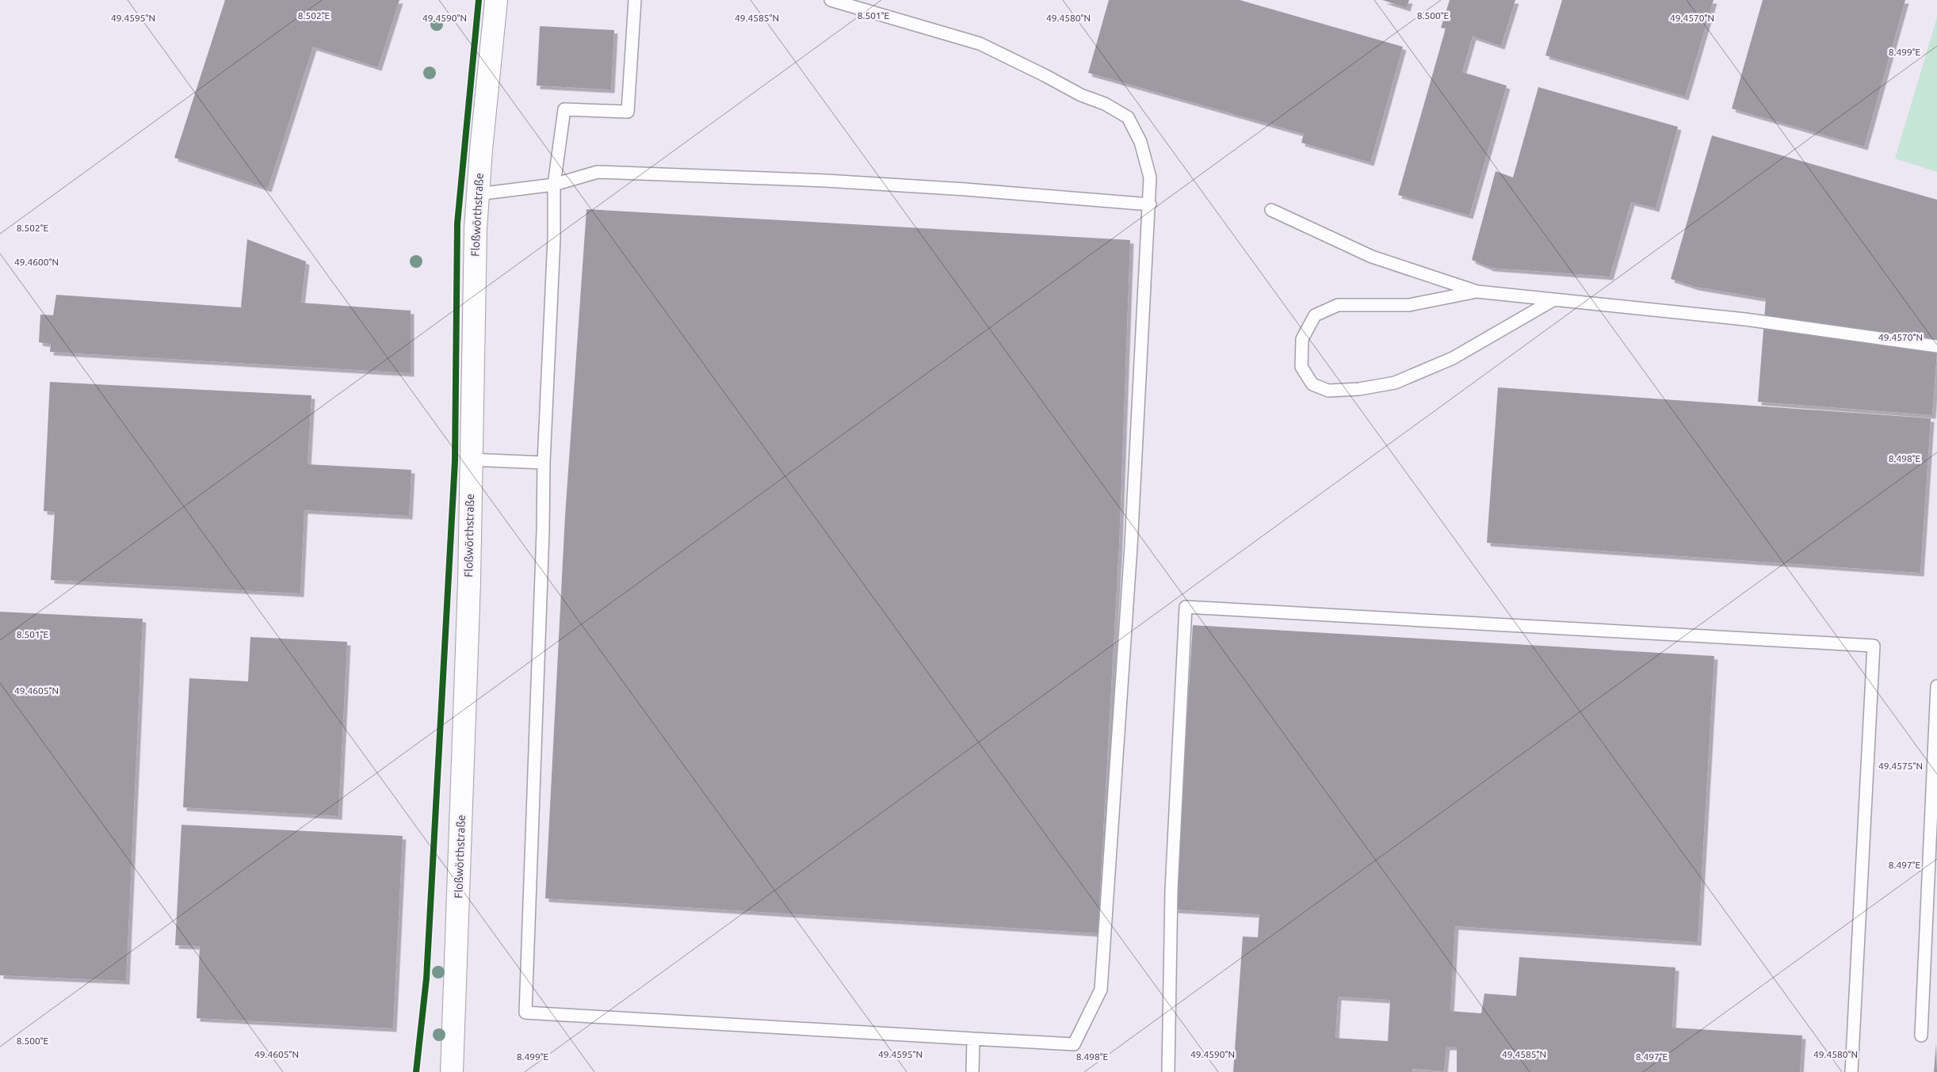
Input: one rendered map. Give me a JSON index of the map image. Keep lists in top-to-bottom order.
{
  "streets": {
    "main road": ["Floßwörthstraße"]
  },
  "coordinates": [
    "8.502°E",
    "8.501°E",
    "8.500°E",
    "49.4595°N",
    "49.4590°N",
    "49.4585°N",
    "49.4580°N",
    "49.4570°N",
    "8.499°E",
    "49.4600°N",
    "8.498°E",
    "49.4605°N",
    "49.4575°N",
    "8.497°E"
  ]
}
